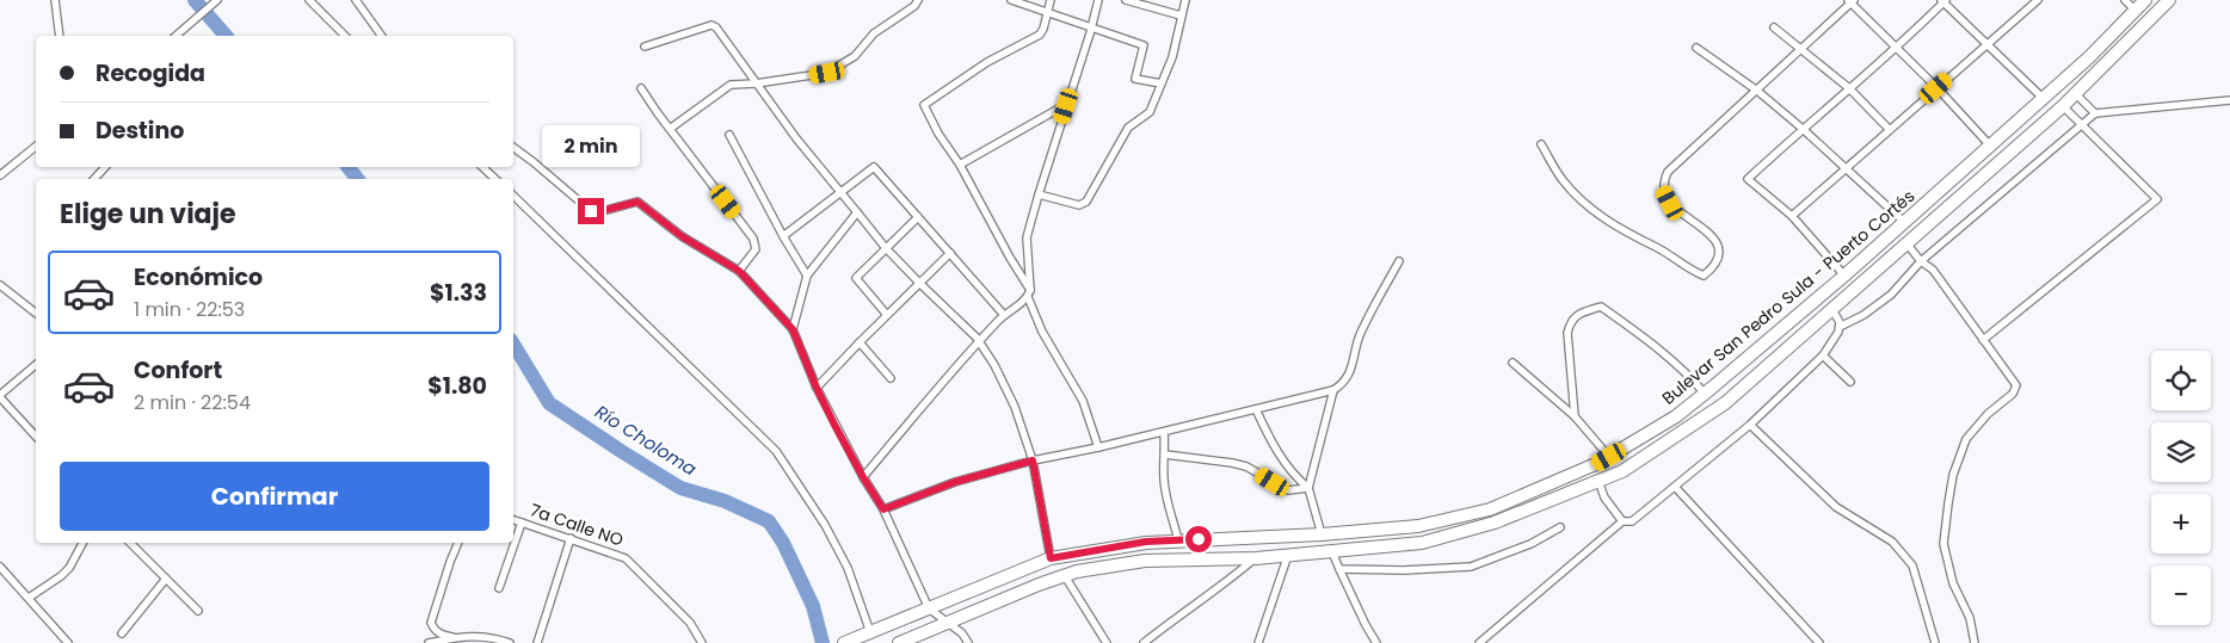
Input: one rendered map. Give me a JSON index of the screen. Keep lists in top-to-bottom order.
{
  "streets": {
    "highway": ["Bulevar San Pedro Sula - Puerto Cortés"],
    "street": ["7a Calle NO"]
  },
  "water": ["Río Choloma"],
  "page": {
    "banner": ["Recogida", "Destino"],
    "bubble": "2 min",
    "heading": "Elige un viaje",
    "list": [
      {
        "name": "Económico",
        "note": "1 min · 22:53",
        "value": "$1.33"
      },
      {
        "name": "Confort",
        "note": "2 min · 22:54",
        "value": "$1.80"
      }
    ],
    "map_buttons": ["+", "−"],
    "buttons": "Confirmar"
  }
}
